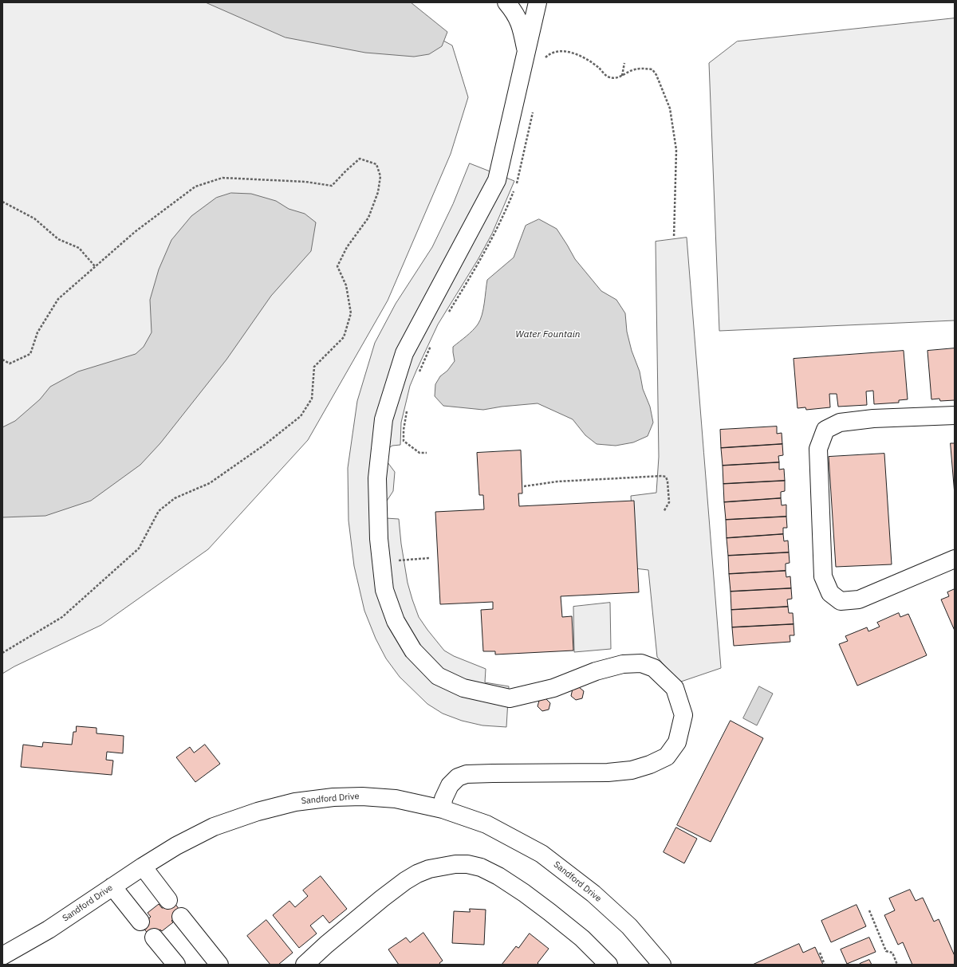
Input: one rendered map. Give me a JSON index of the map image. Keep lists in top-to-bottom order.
{
  "streets": {
    "street": ["Sandford Drive"]
  },
  "water": ["Water Fountain"]
}
